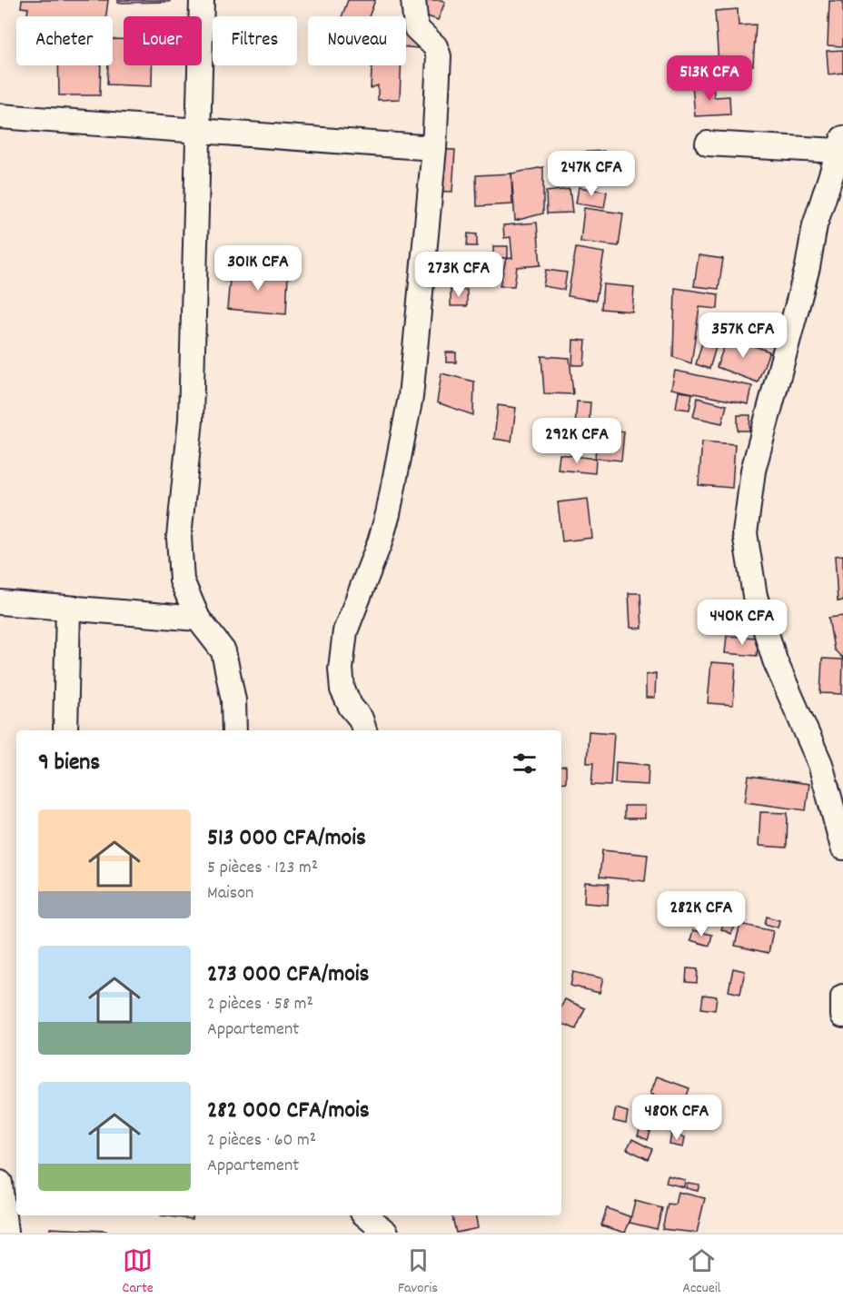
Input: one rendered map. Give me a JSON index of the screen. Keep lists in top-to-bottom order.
{
  "page": {
    "chip": [
      "Acheter",
      "Louer",
      "Filtres",
      "Nouveau"
    ],
    "price": [
      "513K CFA",
      "247K CFA",
      "301K CFA",
      "273K CFA",
      "357K CFA",
      "292K CFA",
      "440K CFA",
      "282K CFA",
      "480K CFA"
    ],
    "heading": "9 biens",
    "list": [
      {
        "name": "513 000 CFA/mois",
        "note": "5 pièces · 123 m² · Maison"
      },
      {
        "name": "273 000 CFA/mois",
        "note": "2 pièces · 58 m² · Appartement"
      },
      {
        "name": "282 000 CFA/mois",
        "note": "2 pièces · 60 m² · Appartement"
      }
    ],
    "tabs": ["Carte", "Favoris", "Accueil"]
  }
}
